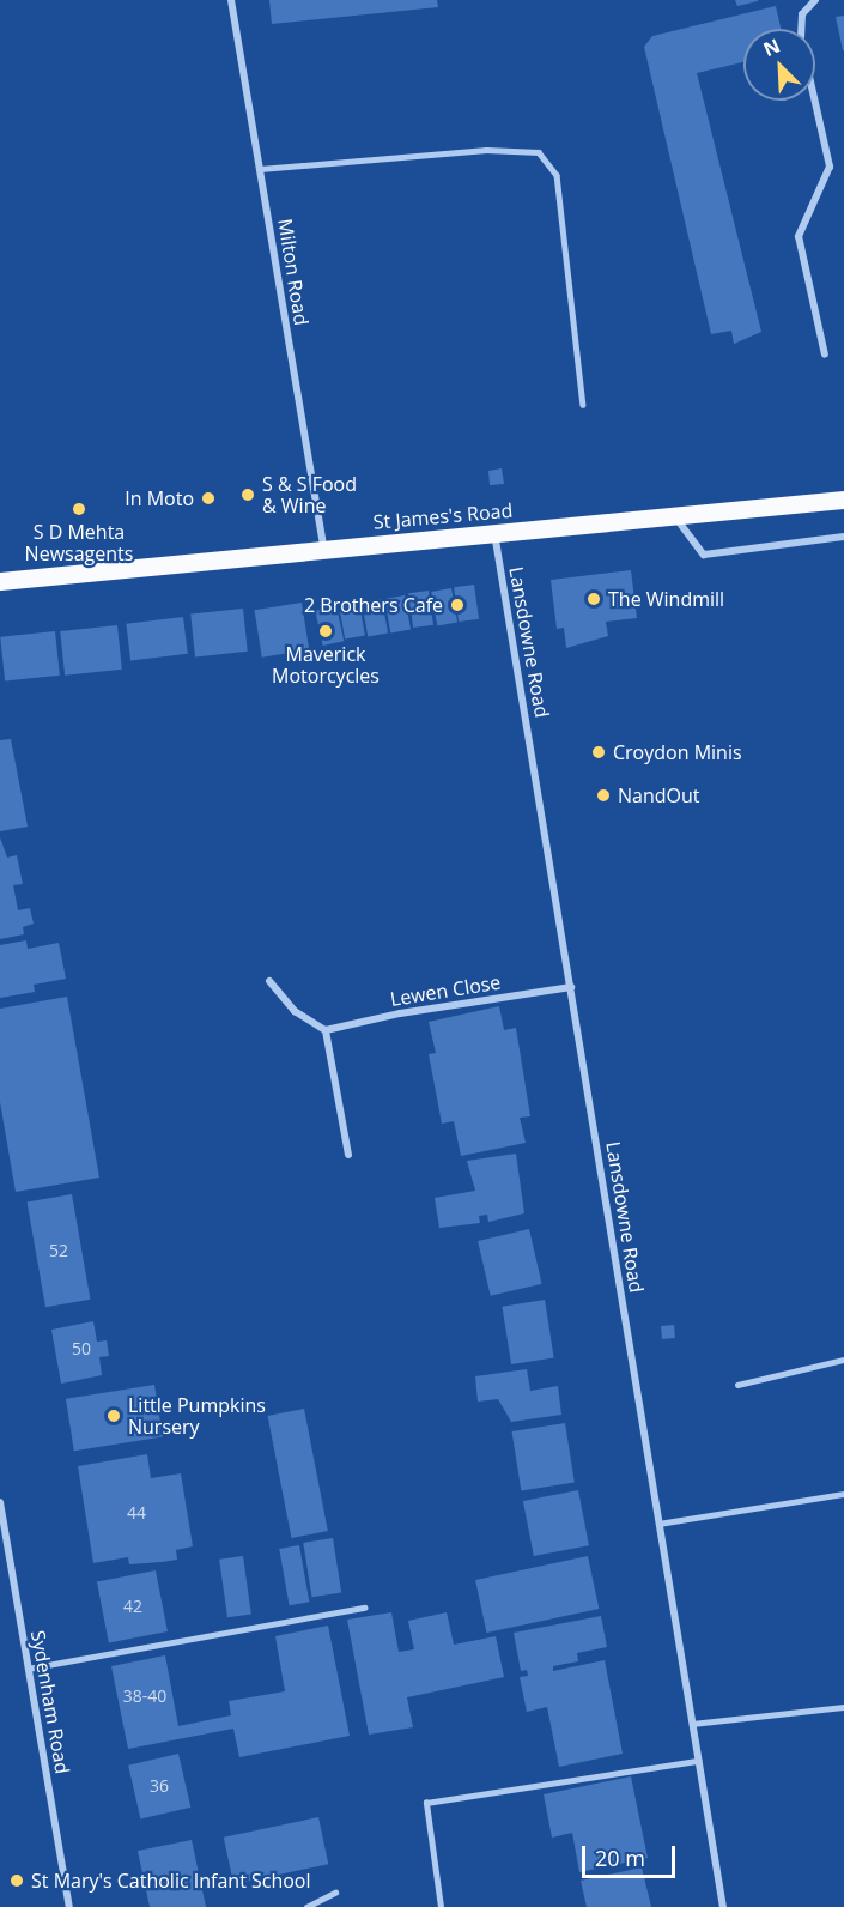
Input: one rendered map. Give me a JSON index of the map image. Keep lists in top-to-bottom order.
{
  "streets": {
    "main road": ["St James's Road"],
    "street": [
      "Milton Road",
      "Lansdowne Road",
      "Lewen Close",
      "Sydenham Road"
    ]
  },
  "crossings": [
    ["Milton Road", "St James's Road"],
    ["St James's Road", "Lansdowne Road"],
    ["Lansdowne Road", "Lewen Close"]
  ],
  "places": [
    "S & S Food & Wine",
    "In Moto",
    "S D Mehta Newsagents",
    "The Windmill",
    "2 Brothers Cafe",
    "Maverick Motorcycles",
    "Croydon Minis",
    "NandOut",
    "Little Pumpkins Nursery",
    "St Mary's Catholic Infant School"
  ],
  "house_numbers": [
    "52",
    "50",
    "44",
    "42",
    "38-40",
    "36"
  ],
  "scale_bar": "20 m",
  "north": "top left"
}
